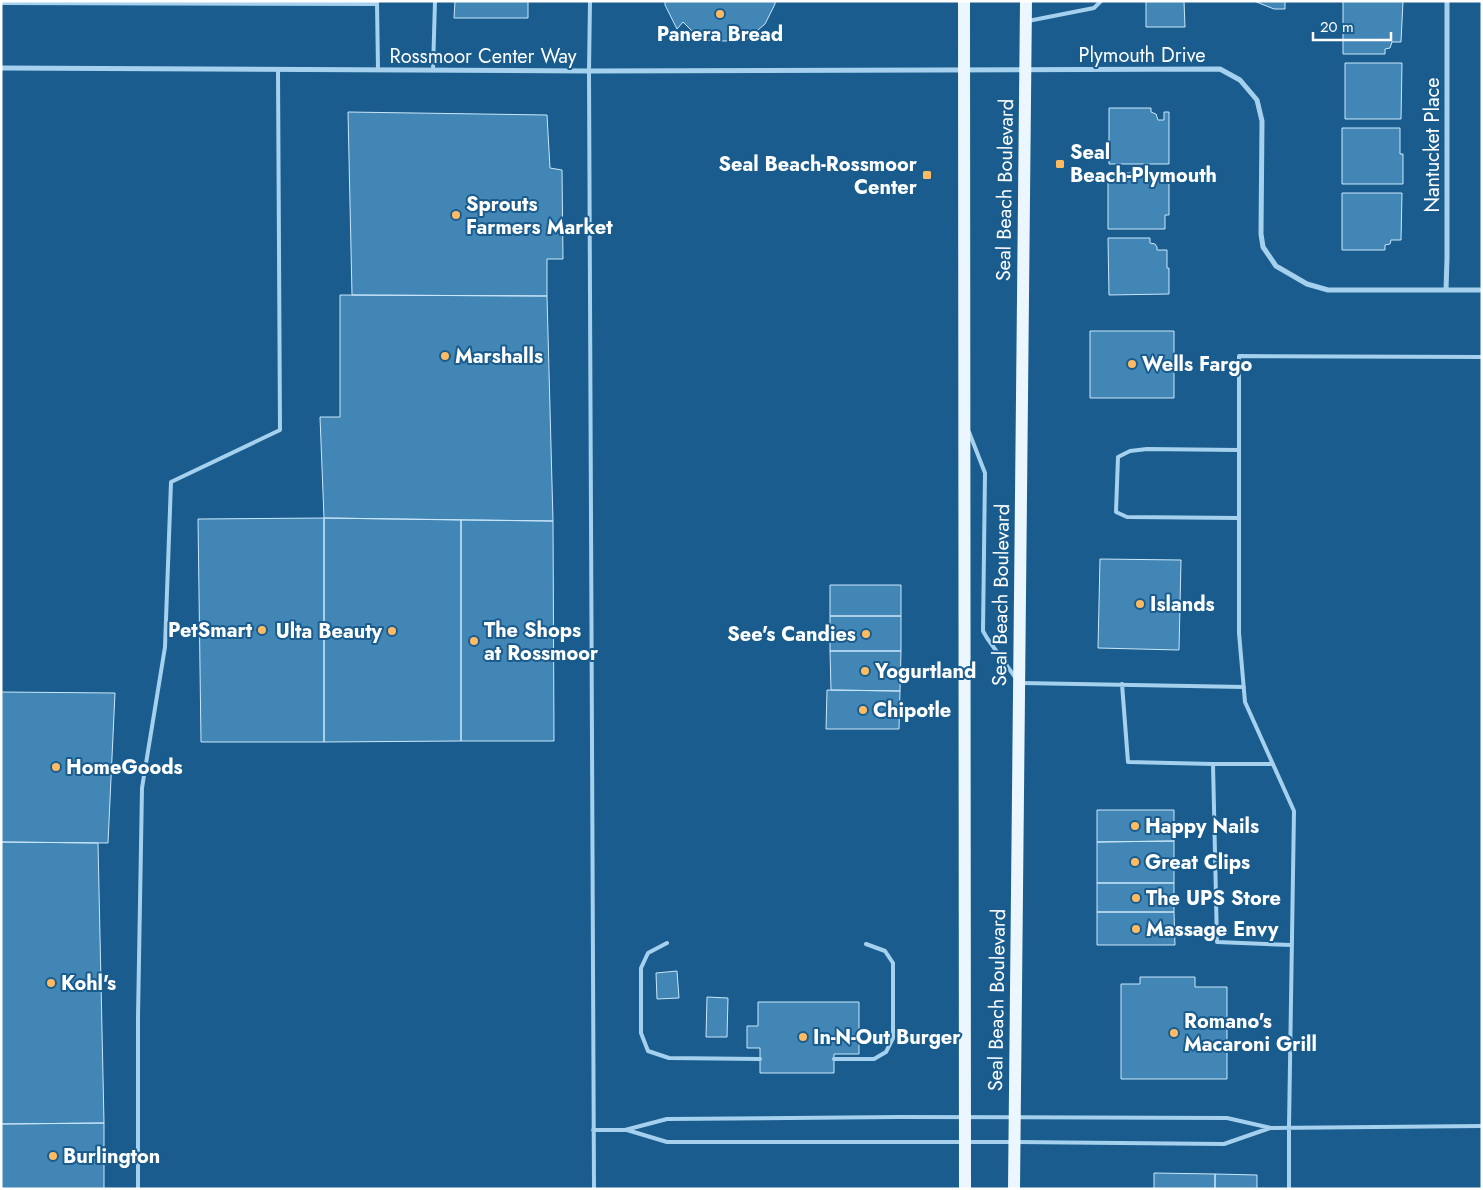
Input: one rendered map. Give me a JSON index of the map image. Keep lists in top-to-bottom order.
{
  "streets": {
    "main road": ["Seal Beach Boulevard"],
    "street": ["Plymouth Drive", "Rossmoor Center Way", "Nantucket Place"]
  },
  "crossings": [
    ["Plymouth Drive", "Rossmoor Center Way"],
    ["Plymouth Drive", "Nantucket Place"],
    ["Plymouth Drive", "Seal Beach Boulevard"],
    ["Rossmoor Center Way", "Seal Beach Boulevard"]
  ],
  "places": {
    "other": [
      "Panera Bread",
      "Sprouts Farmers Market",
      "Marshalls",
      "Wells Fargo",
      "Islands",
      "PetSmart",
      "Ulta Beauty",
      "See's Candies",
      "The Shops at Rossmoor",
      "Yogurtland",
      "Chipotle",
      "HomeGoods",
      "Happy Nails",
      "Great Clips",
      "The UPS Store",
      "Massage Envy",
      "Kohl's",
      "Romano's Macaroni Grill",
      "In-N-Out Burger",
      "Burlington"
    ],
    "transit": ["Seal Beach-Plymouth", "Seal Beach-Rossmoor Center"]
  },
  "scale_bar": "20 m"
}
